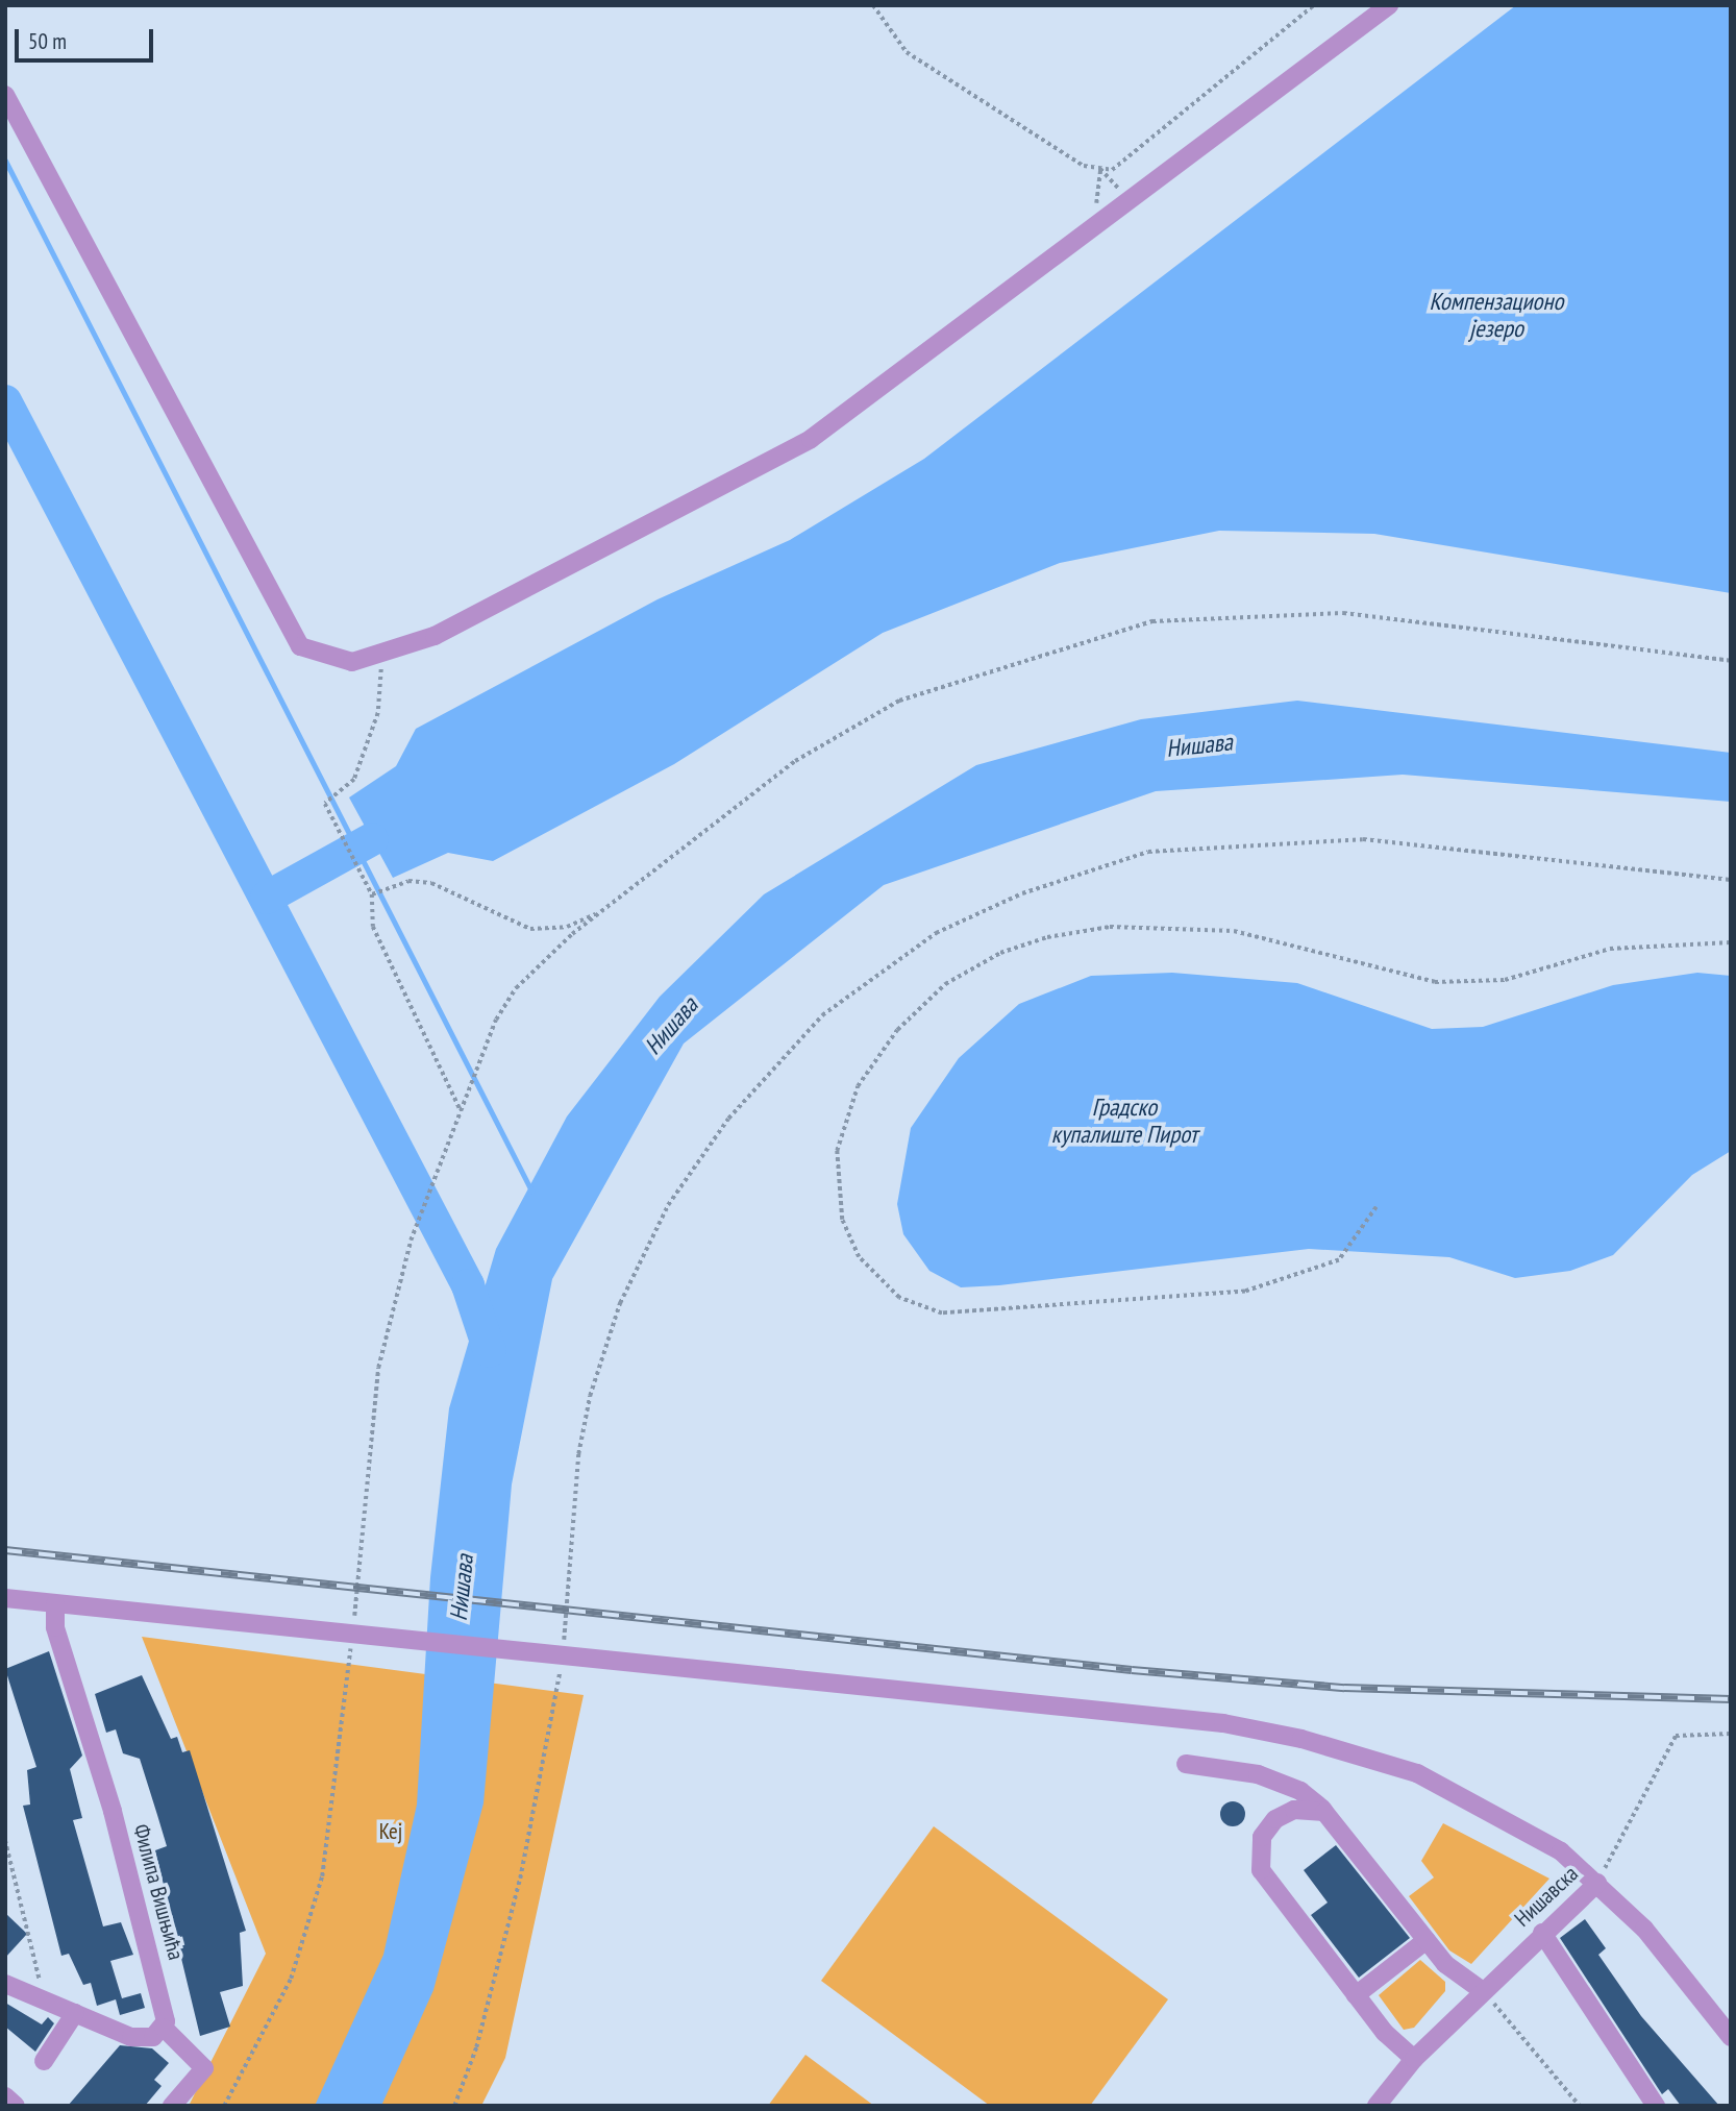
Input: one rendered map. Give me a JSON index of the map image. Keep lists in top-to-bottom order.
{
  "streets": {
    "street": ["Филипа Вишњића", "Нишавска"]
  },
  "water": ["Компензационо језеро", "Нишава", "Градско купалиште Пирот"],
  "parks": ["Кеј"],
  "scale_bar": "50 m"
}
